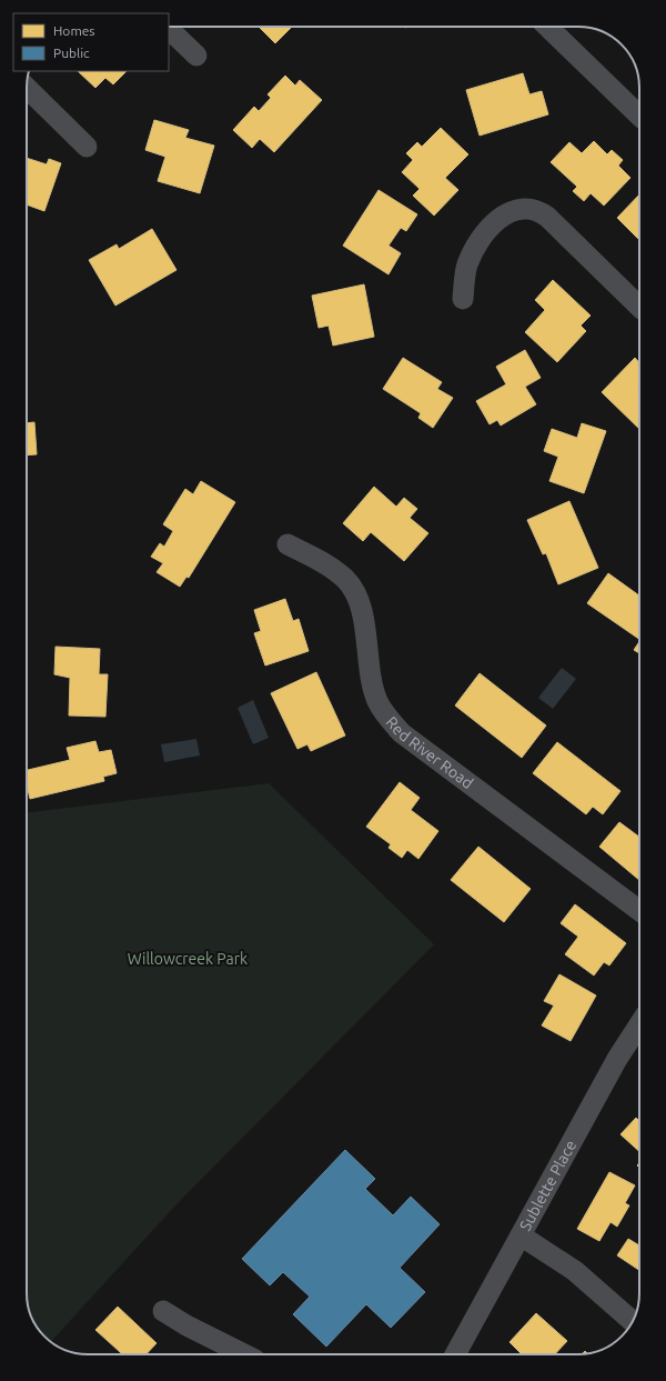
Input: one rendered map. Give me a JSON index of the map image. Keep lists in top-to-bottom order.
{
  "streets": {
    "street": ["Red River Road", "Sublette Place"]
  },
  "parks": ["Willowcreek Park"],
  "legend": ["Homes", "Public"]
}
